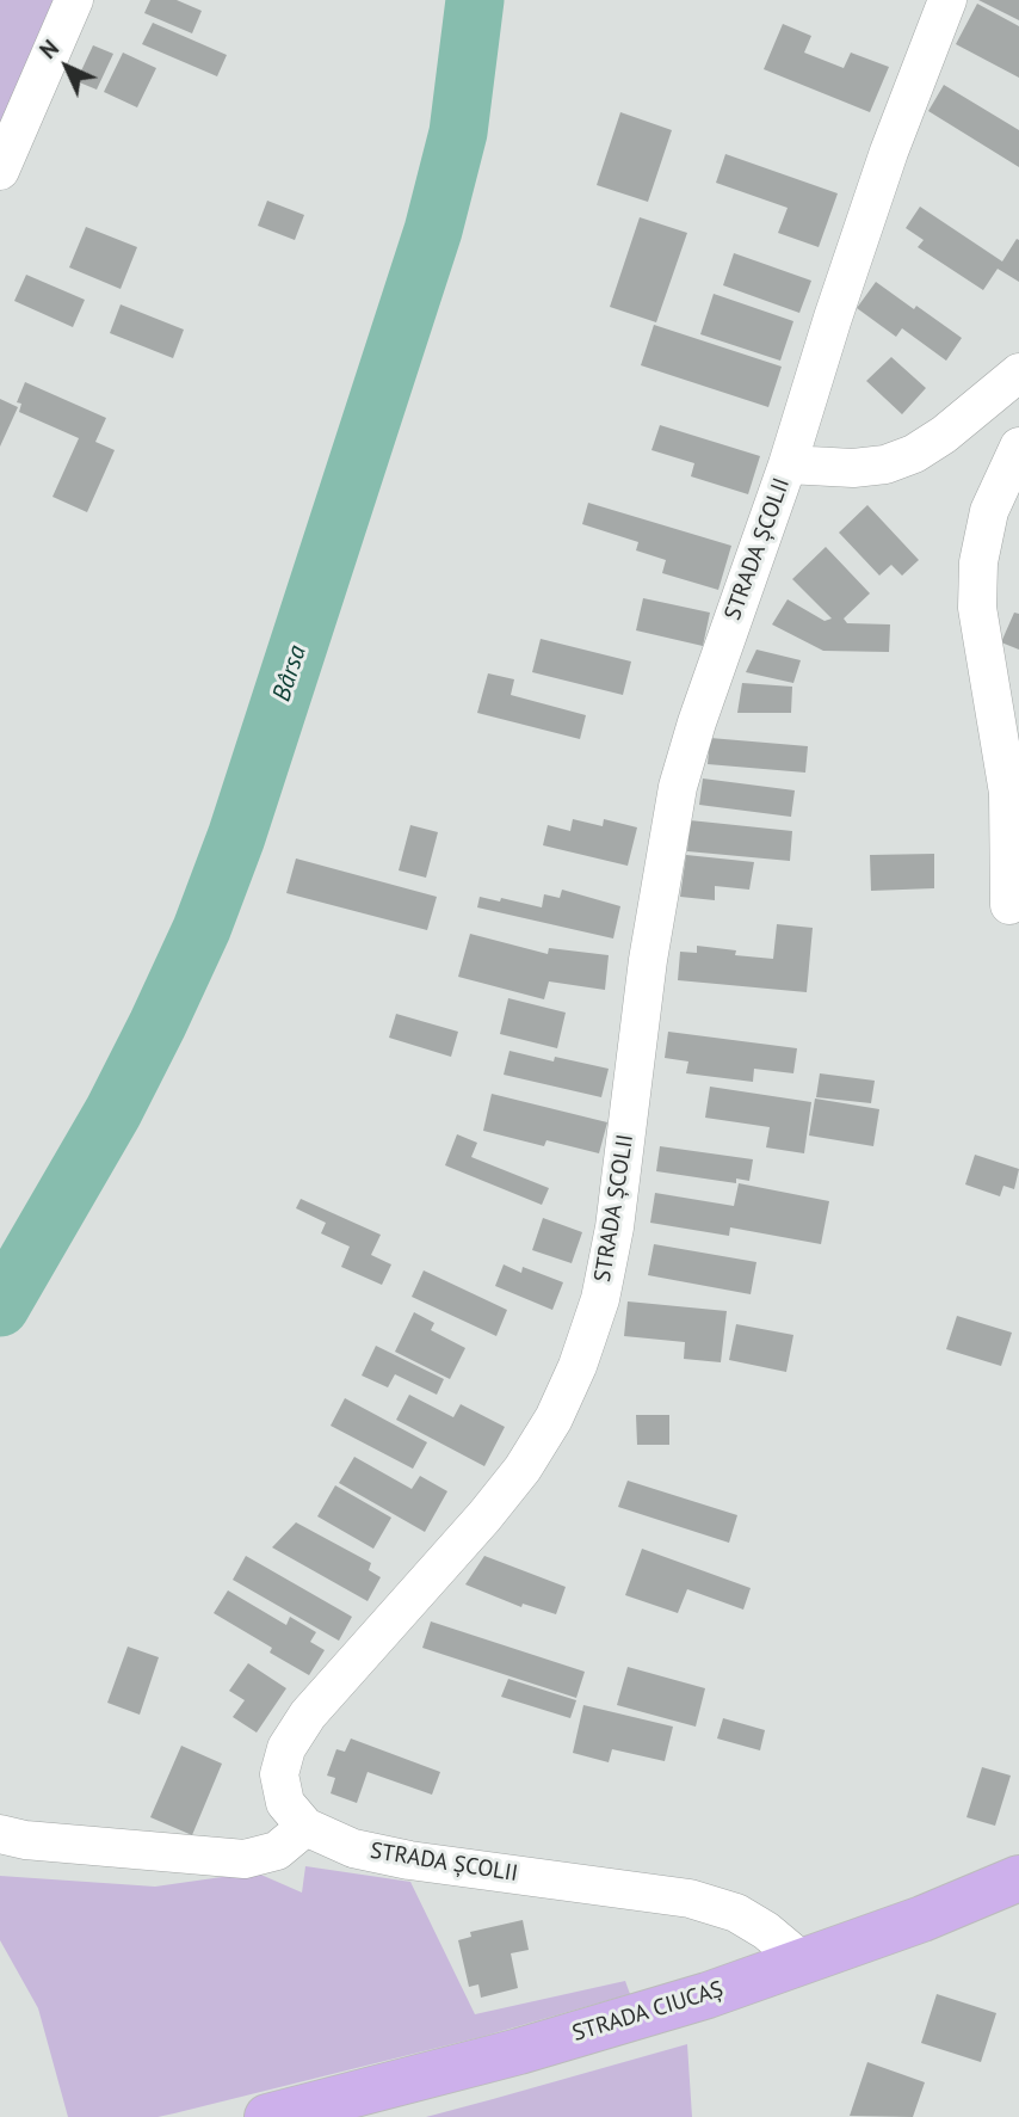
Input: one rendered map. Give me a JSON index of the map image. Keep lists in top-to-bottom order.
{
  "streets": {
    "main road": ["STRADA CIUCAȘ"],
    "street": ["STRADA ȘCOLII"]
  },
  "crossings": [
    ["STRADA ȘCOLII", "STRADA CIUCAȘ"]
  ],
  "water": ["Bârsa"],
  "north": "top left"
}
